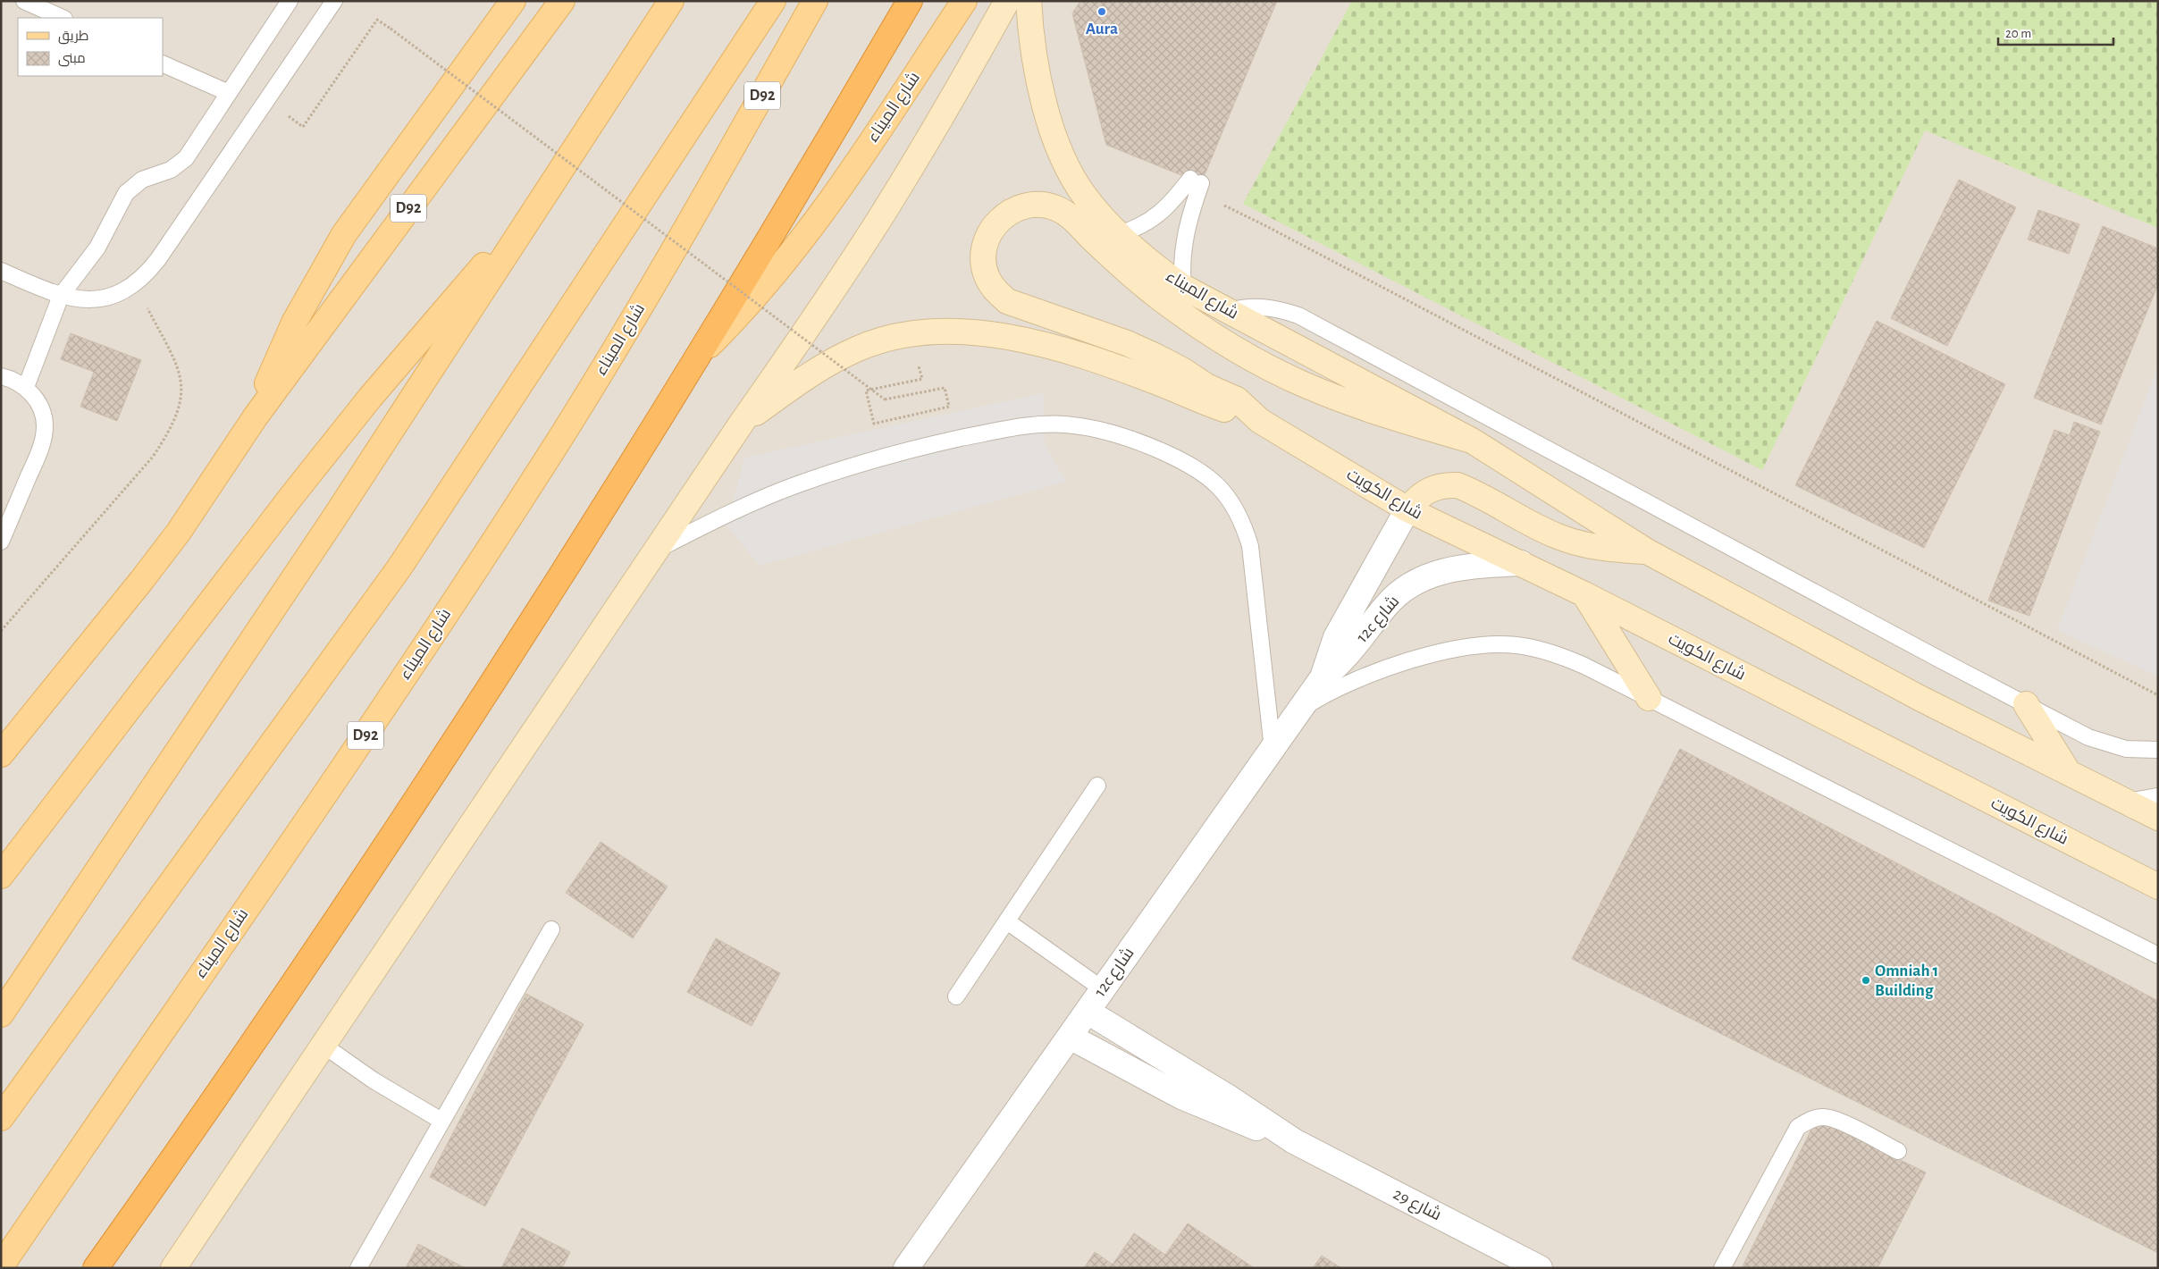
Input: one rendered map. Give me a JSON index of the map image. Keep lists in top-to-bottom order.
{
  "streets": {
    "main road": ["D92", "شارع الميناء", "شارع الكويت"],
    "street": ["12c شارع", "شارع 29"]
  },
  "crossings": [
    ["شارع الكويت", "12c شارع"],
    ["12c شارع", "شارع 29"]
  ],
  "places": ["Aura", "Omniah 1 Building"],
  "legend": ["طريق", "مبنى"],
  "scale_bar": "20 m"
}
